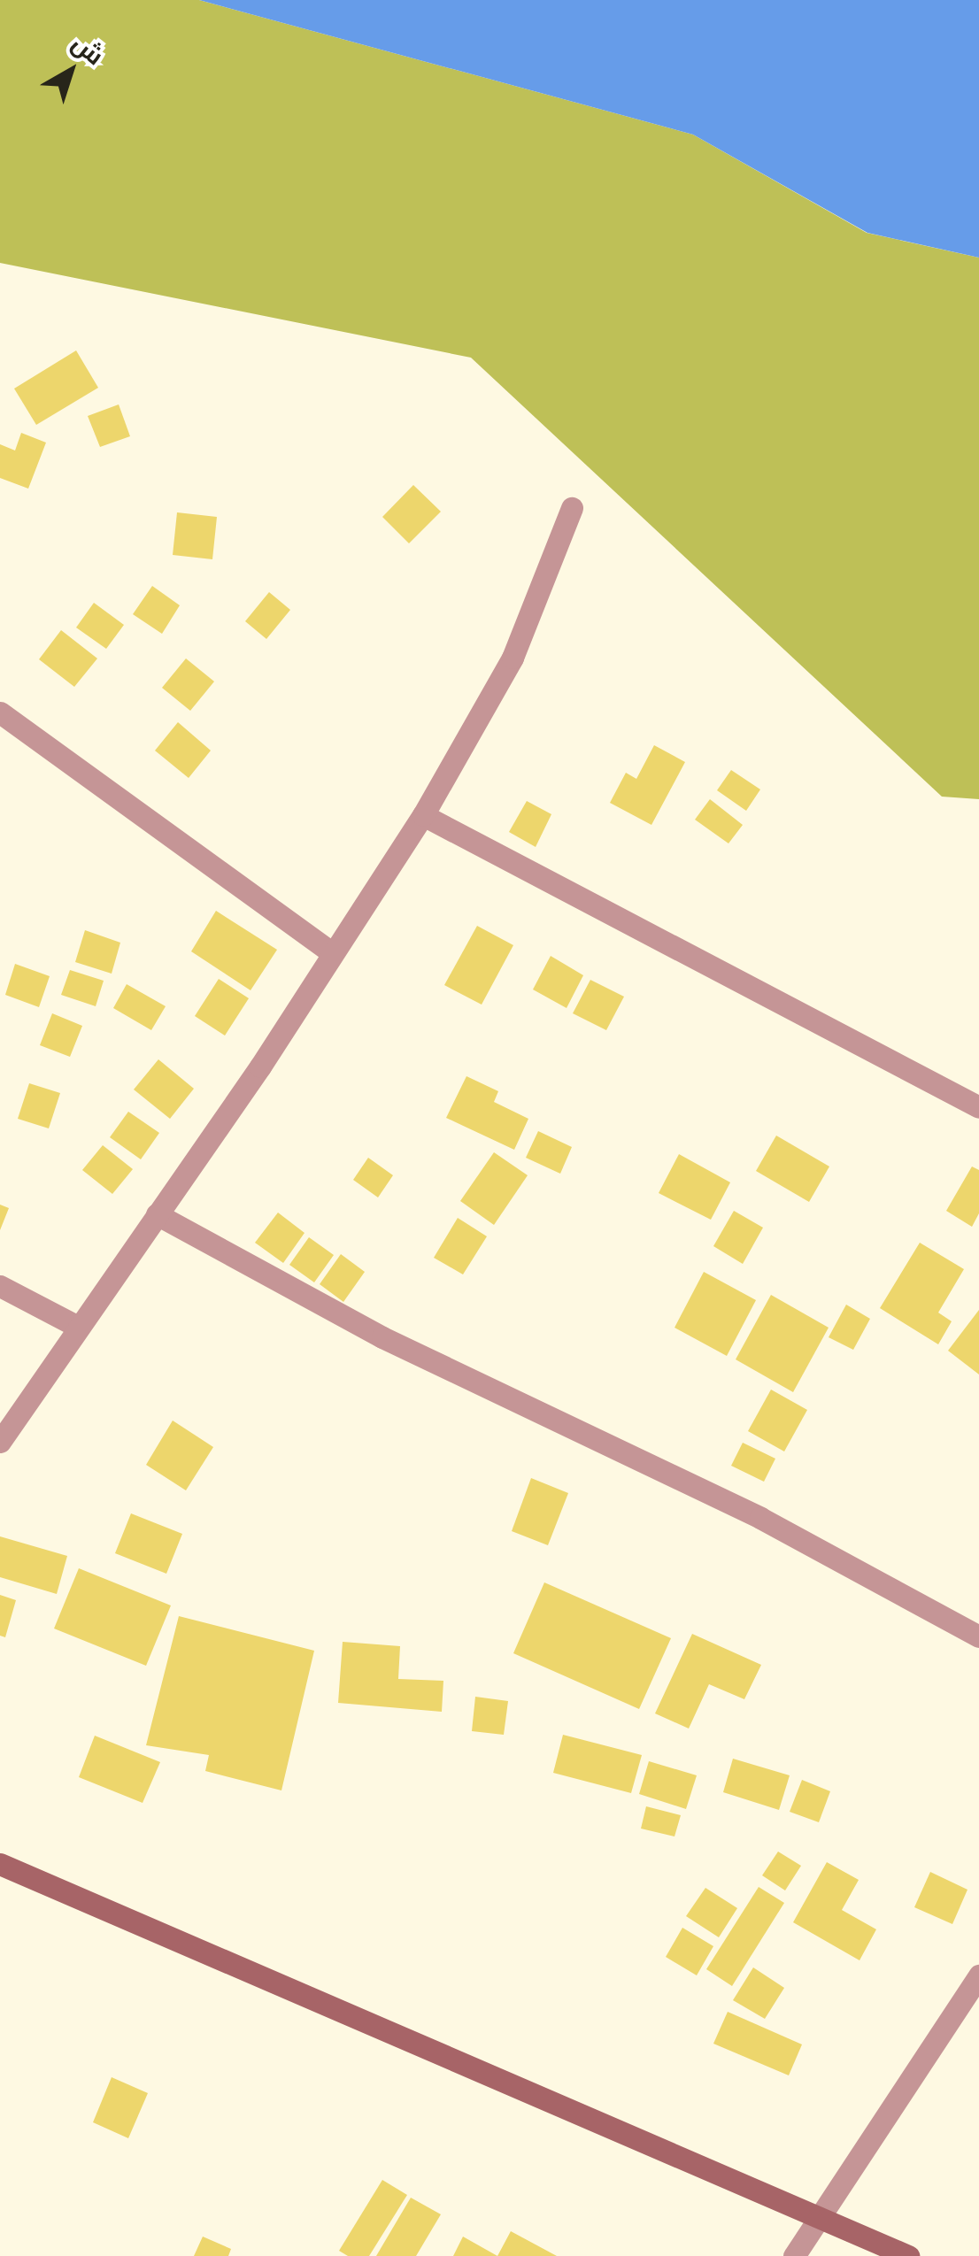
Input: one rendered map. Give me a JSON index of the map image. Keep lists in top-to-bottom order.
{
  "north": "top right"
}
